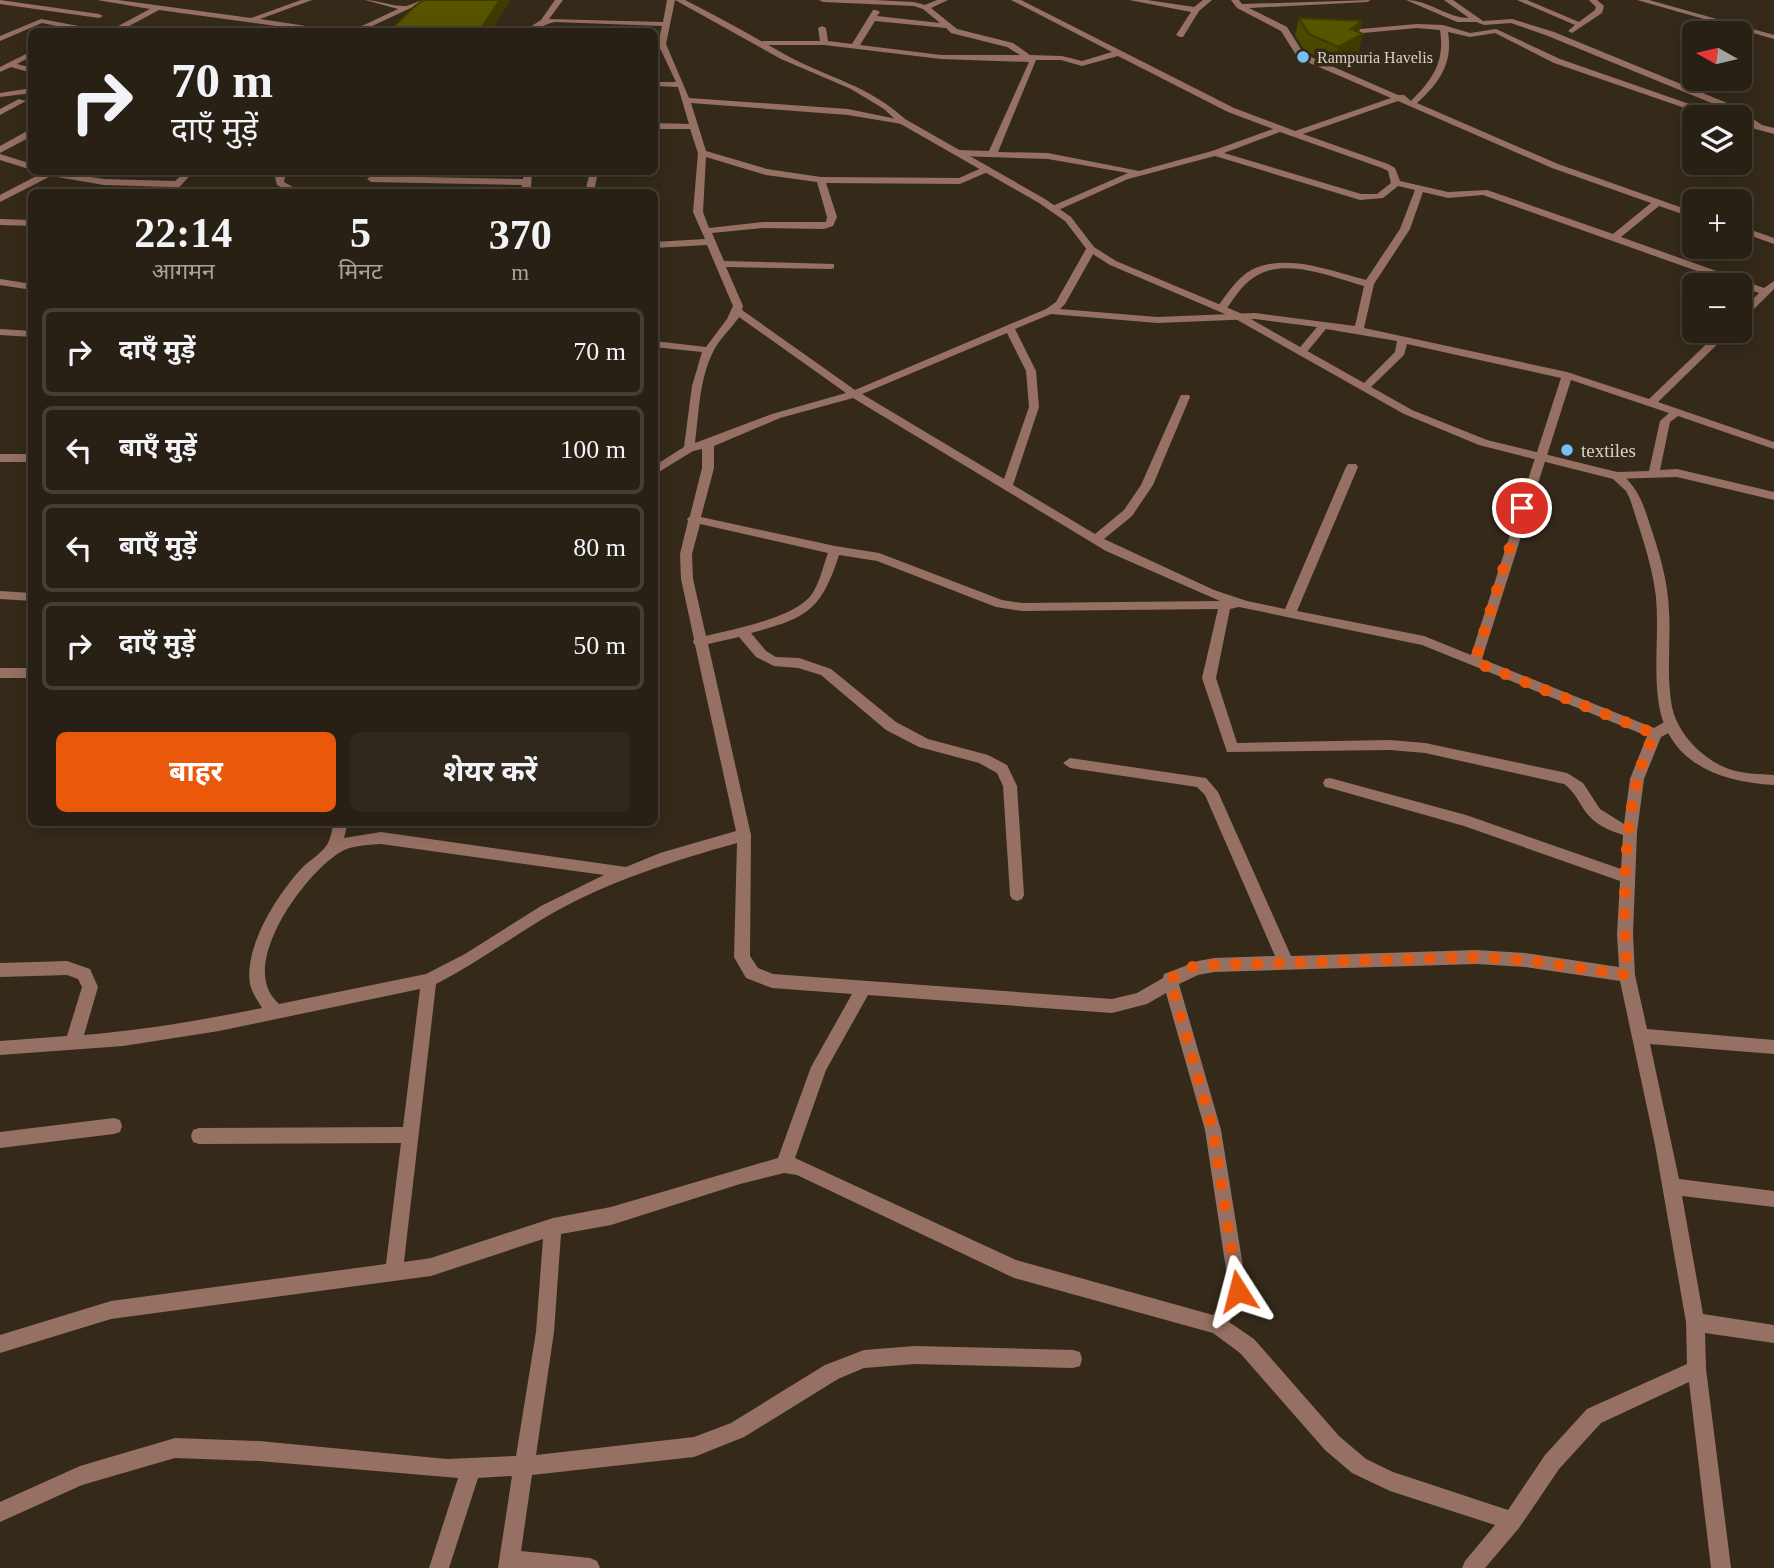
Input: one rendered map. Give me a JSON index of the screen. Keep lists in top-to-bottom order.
{
  "places": ["Rampuria Havelis", "textiles"],
  "north": "left",
  "page": {
    "map_buttons": ["+", "−"],
    "turn": ["70 m", "दाएँ मुड़ें"],
    "eta": [
      "22:14",
      "आगमन",
      "5",
      "मिनट",
      "370",
      "m"
    ],
    "list": [
      {
        "name": "दाएँ मुड़ें",
        "value": "70 m"
      },
      {
        "name": "बाएँ मुड़ें",
        "value": "100 m"
      },
      {
        "name": "बाएँ मुड़ें",
        "value": "80 m"
      },
      {
        "name": "दाएँ मुड़ें",
        "value": "50 m"
      }
    ],
    "buttons": ["बाहर", "शेयर करें"]
  }
}
